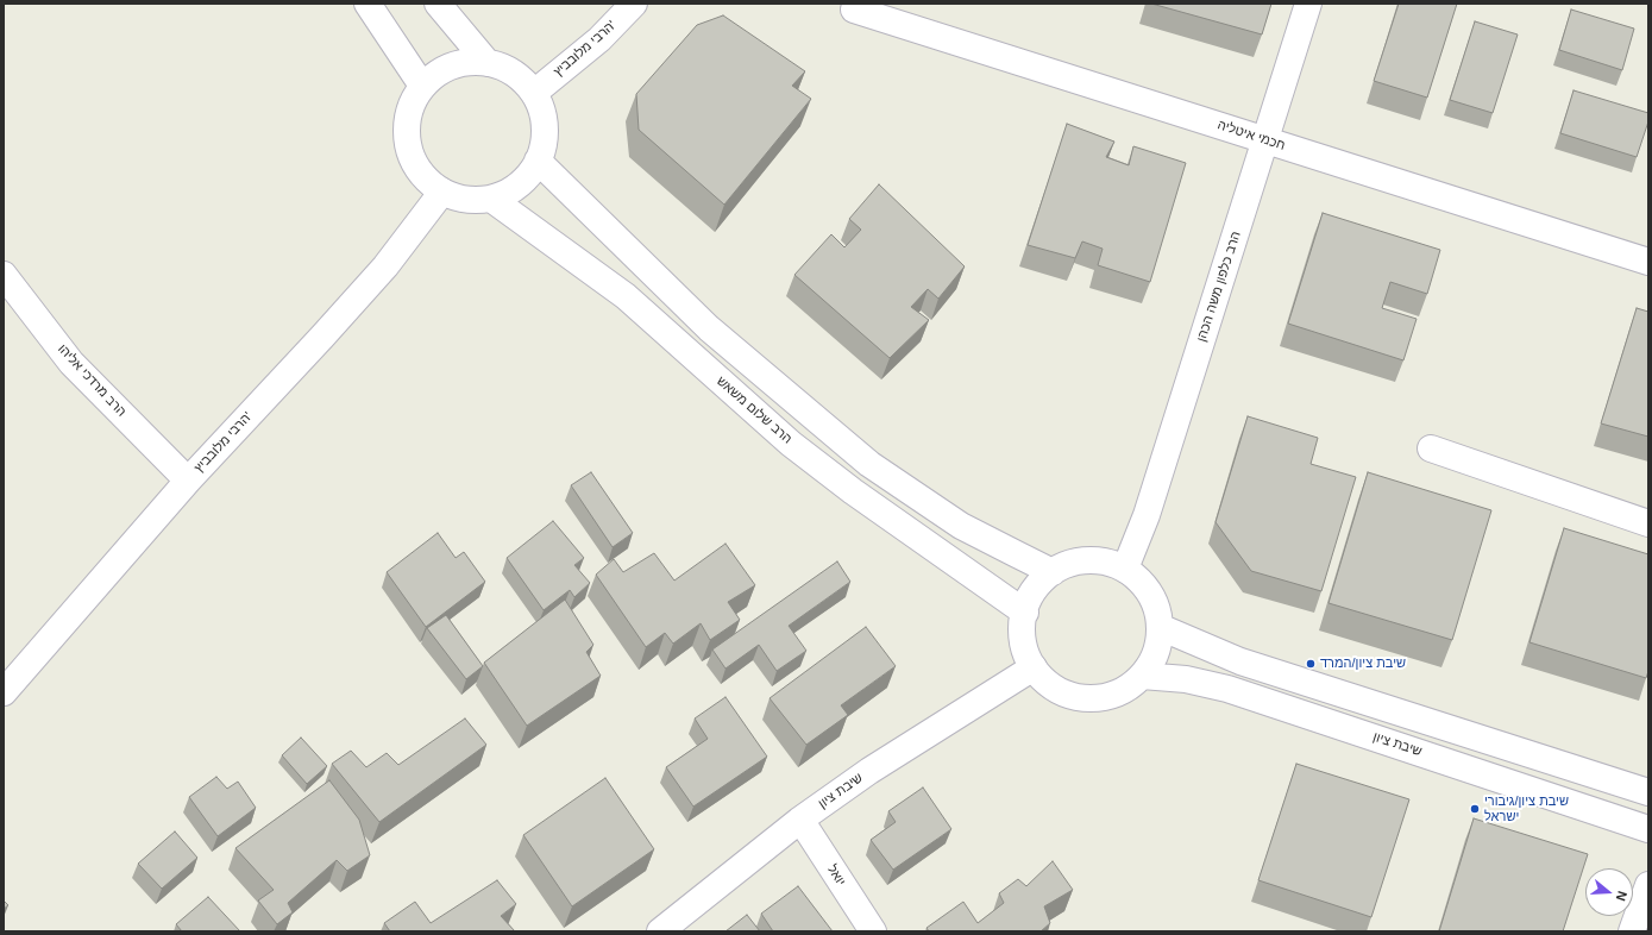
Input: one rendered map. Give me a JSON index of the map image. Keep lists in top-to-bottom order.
{
  "streets": {
    "street": [
      "הרבי מלובביץ'",
      "חכמי איטליה",
      "הרב כלפון משה הכהן",
      "הרב מרדכי אליהו",
      "הרב שלום משאש",
      "שיבת ציון",
      "יואל"
    ]
  },
  "crossings": [
    ["הרבי מלובביץ'", "הרב מרדכי אליהו"],
    ["הרבי מלובביץ'", "הרב שלום משאש"],
    ["חכמי איטליה", "הרב כלפון משה הכהן"],
    ["הרב כלפון משה הכהן", "הרב שלום משאש"],
    ["הרב כלפון משה הכהן", "שיבת ציון"],
    ["הרב שלום משאש", "שיבת ציון"],
    ["שיבת ציון", "יואל"]
  ],
  "places": ["שיבת ציון/המרד", "שיבת ציון/גיבורי ישראל"],
  "north": "right"
}
